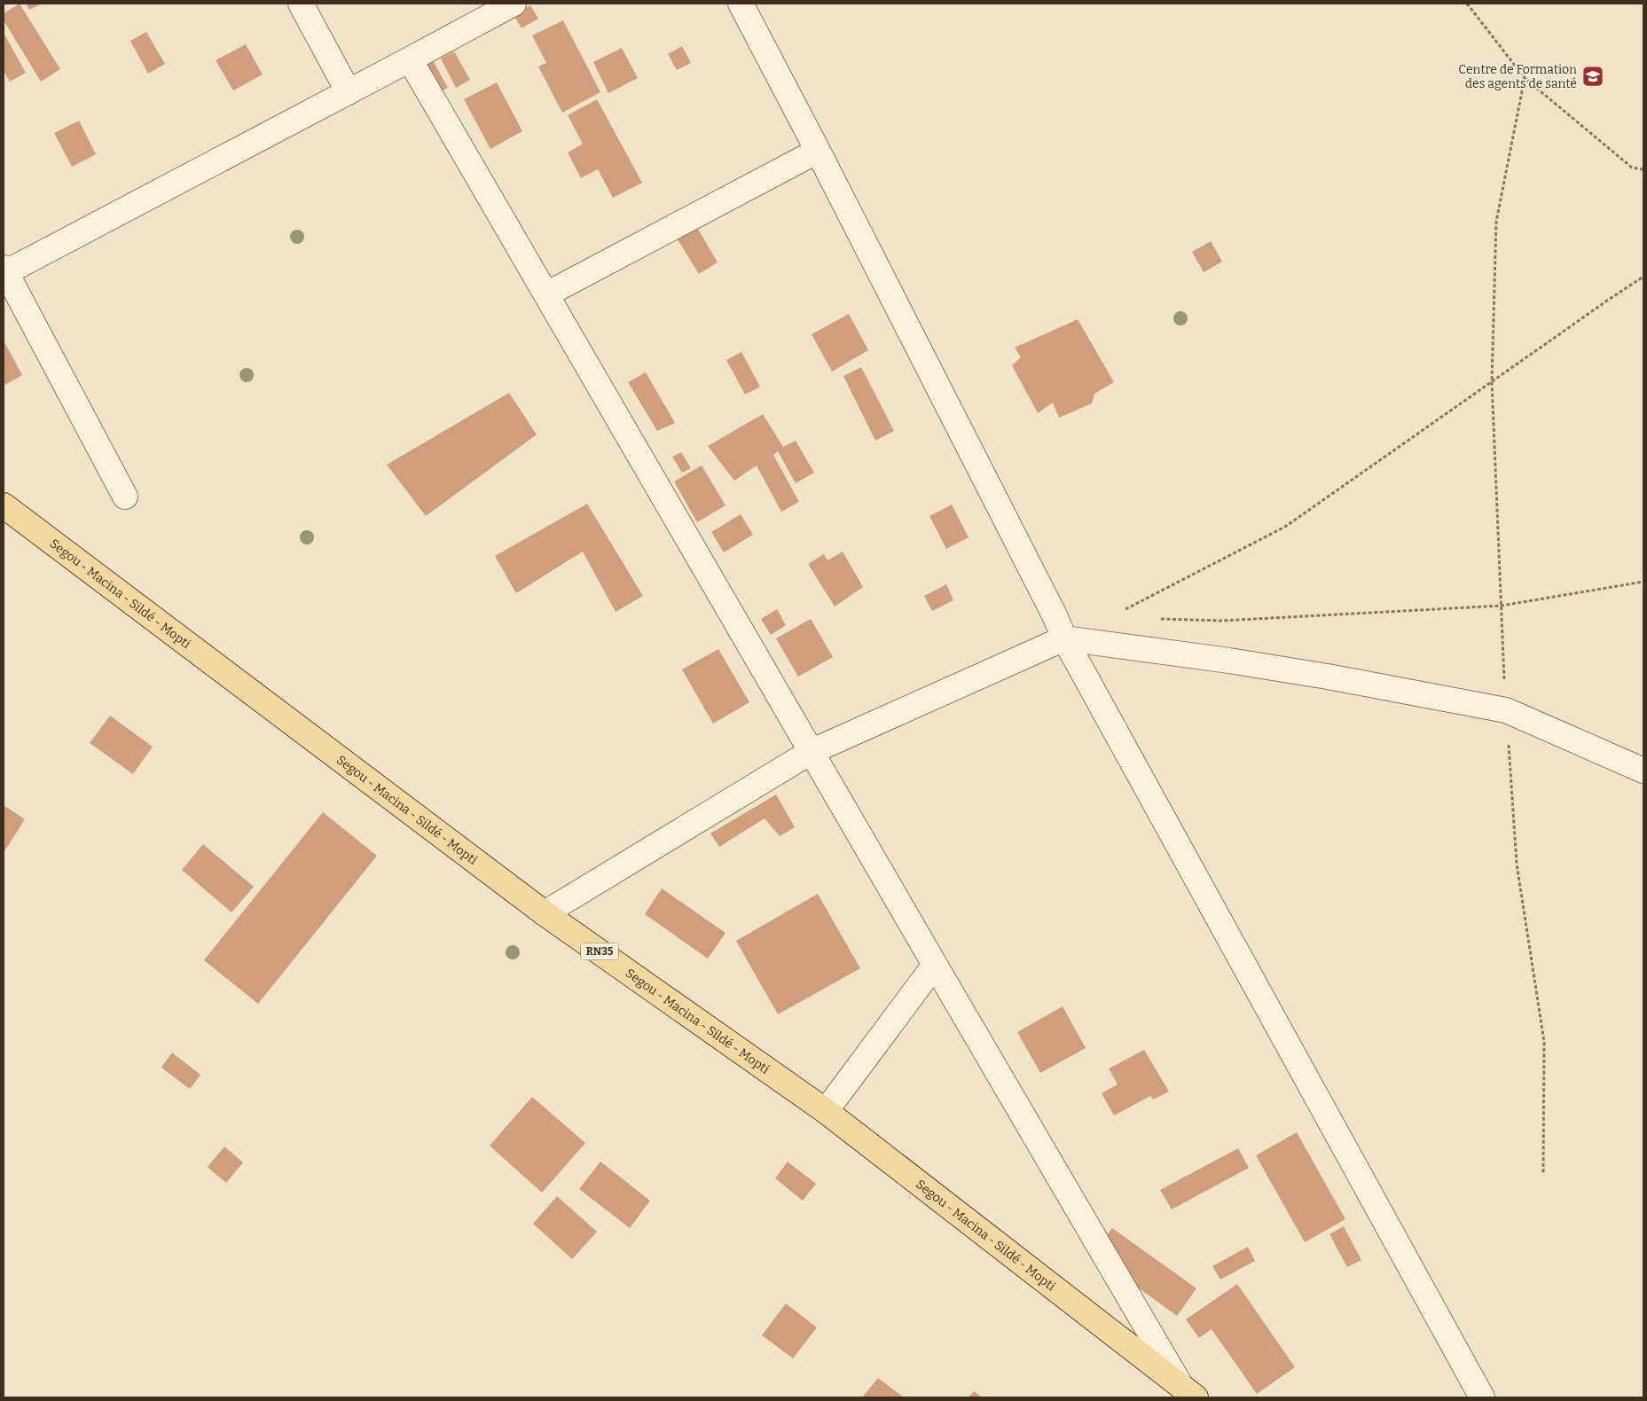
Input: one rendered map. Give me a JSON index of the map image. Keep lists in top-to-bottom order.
{
  "streets": {
    "main road": ["Segou - Macina - Sildé - Mopti", "RN35"]
  },
  "places": {
    "school or university": ["Centre de Formation des agents de santé"]
  }
}
